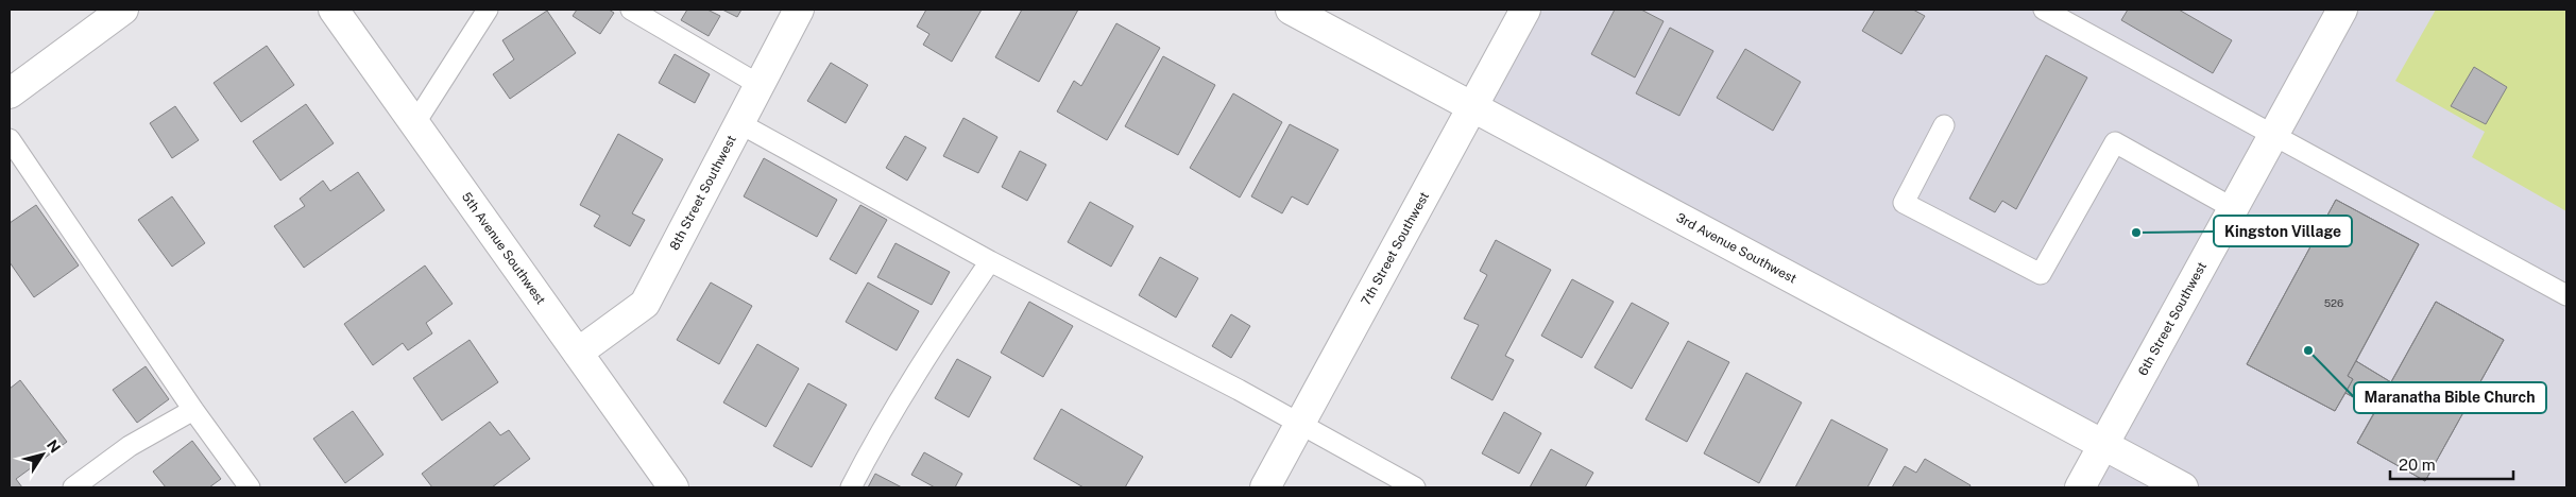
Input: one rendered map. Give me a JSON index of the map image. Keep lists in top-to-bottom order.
{
  "streets": {
    "main road": [
      "8th Street Southwest",
      "5th Avenue Southwest",
      "7th Street Southwest",
      "3rd Avenue Southwest",
      "6th Street Southwest"
    ]
  },
  "crossings": [
    ["8th Street Southwest", "5th Avenue Southwest"],
    ["7th Street Southwest", "3rd Avenue Southwest"],
    ["3rd Avenue Southwest", "6th Street Southwest"]
  ],
  "places": ["Kingston Village", "Maranatha Bible Church"],
  "house_numbers": ["526"],
  "scale_bar": "20 m",
  "north": "top right"
}
